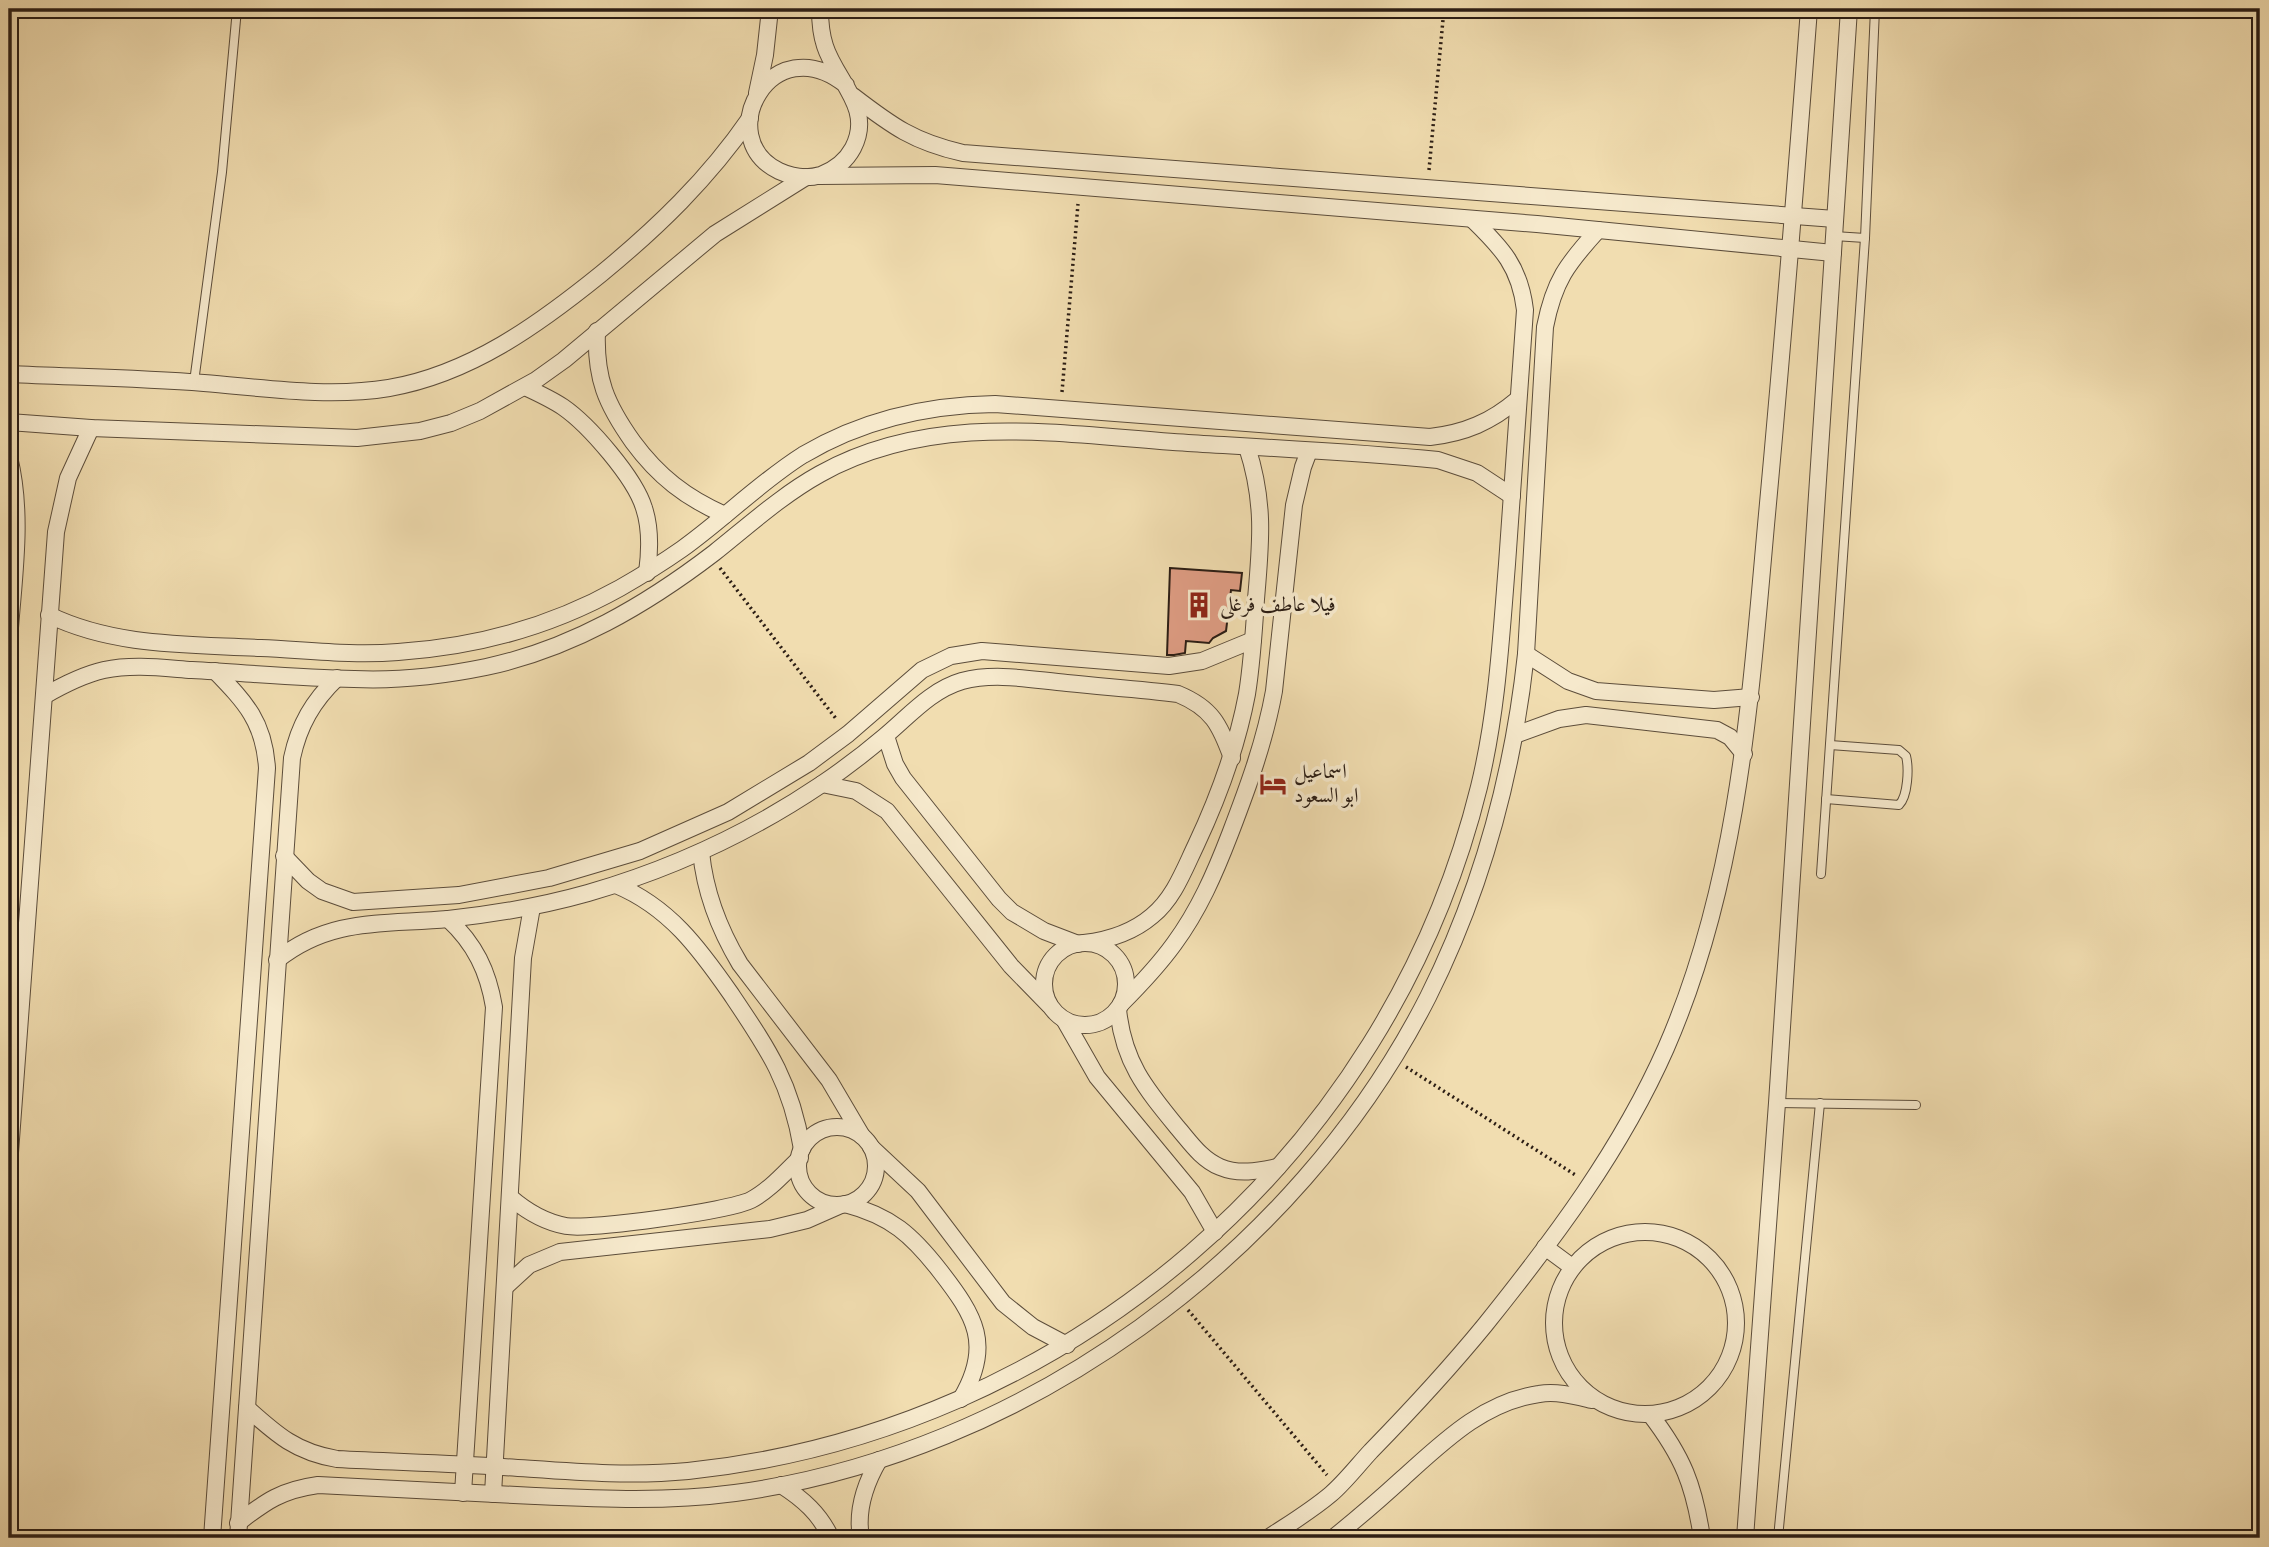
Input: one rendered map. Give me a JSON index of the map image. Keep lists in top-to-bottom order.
{
  "places": {
    "building": ["فيلا عاطف فرغلى"],
    "hotel": ["اسماعيل ابو السعود"]
  }
}
